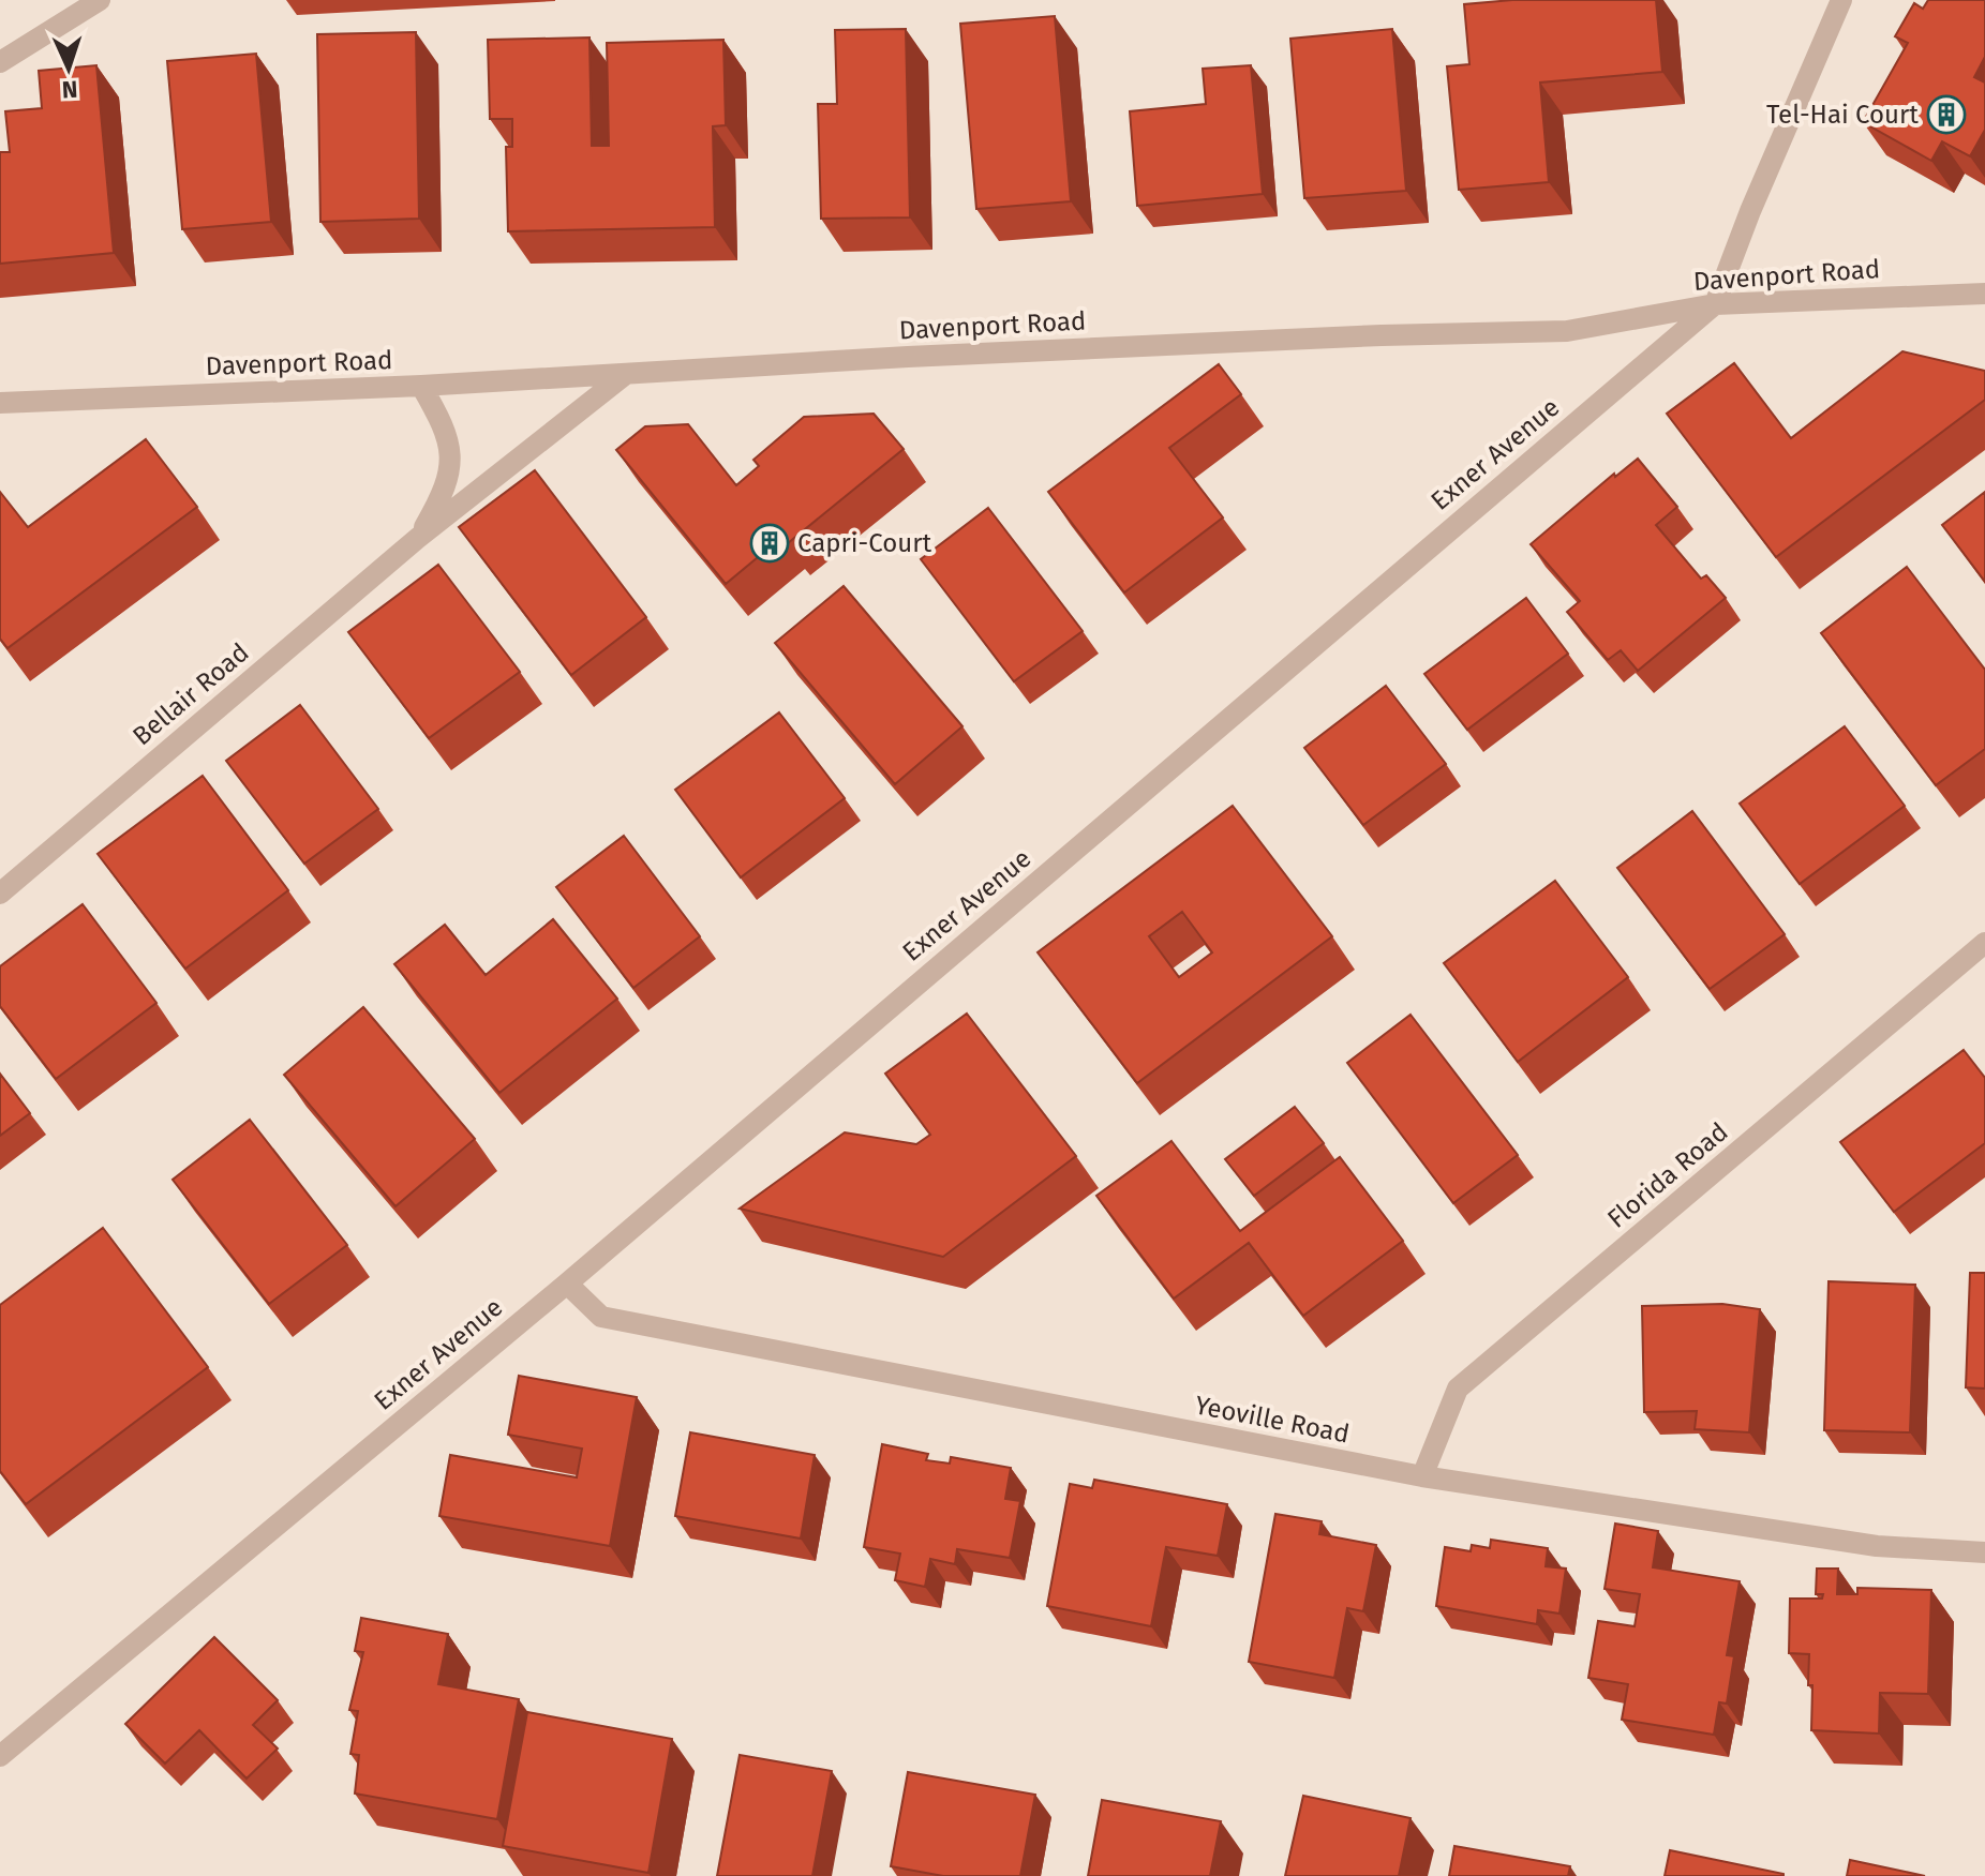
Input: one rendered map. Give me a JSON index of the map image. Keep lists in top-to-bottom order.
{
  "streets": {
    "street": [
      "Davenport Road",
      "Exner Avenue",
      "Bellair Road",
      "Florida Road",
      "Yeoville Road"
    ]
  },
  "crossings": [
    ["Davenport Road", "Exner Avenue"],
    ["Davenport Road", "Bellair Road"],
    ["Exner Avenue", "Yeoville Road"],
    ["Florida Road", "Yeoville Road"]
  ],
  "places": {
    "building": ["Tel-Hai Court", "Capri-Court"]
  },
  "north": "bottom"
}
